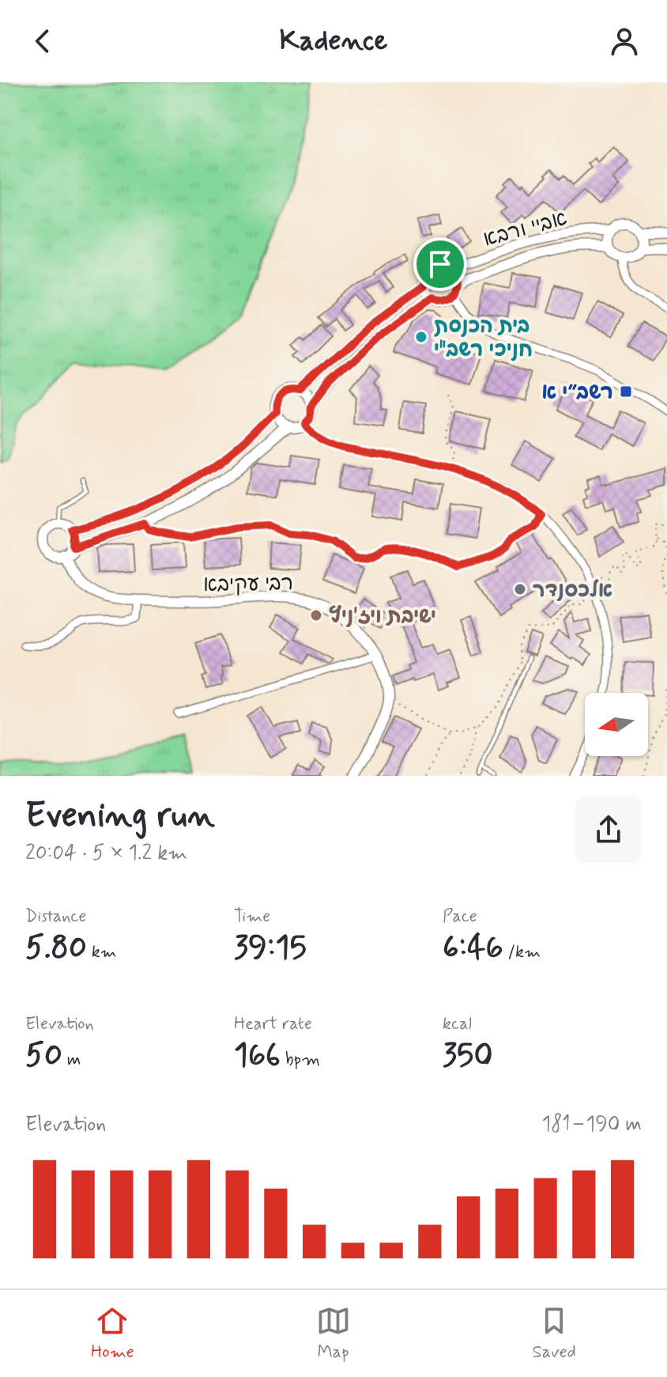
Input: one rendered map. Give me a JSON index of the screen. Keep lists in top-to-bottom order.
{
  "streets": {
    "street": ["אביי ורבא", "רבי עקיבא"]
  },
  "places": {
    "other": ["בית הכנסת חניכי רשב\"י", "אלכסנדר", "ישיבת ויז'ניץ"],
    "transit": ["רשב״י א"]
  },
  "north": "left",
  "page": {
    "header": "Kadence",
    "heading": ["Evening run", "20:04 · 5 × 1.2 km"],
    "stats": [
      ["Distance", "5.80 km"],
      ["Time", "39:15"],
      ["Pace", "6:46 /km"],
      ["Elevation", "50 m"],
      ["Heart rate", "166 bpm"],
      ["kcal", "350"]
    ],
    "chart": ["Elevation", "181–190 m"],
    "tabs": ["Home", "Map", "Saved"]
  }
}
